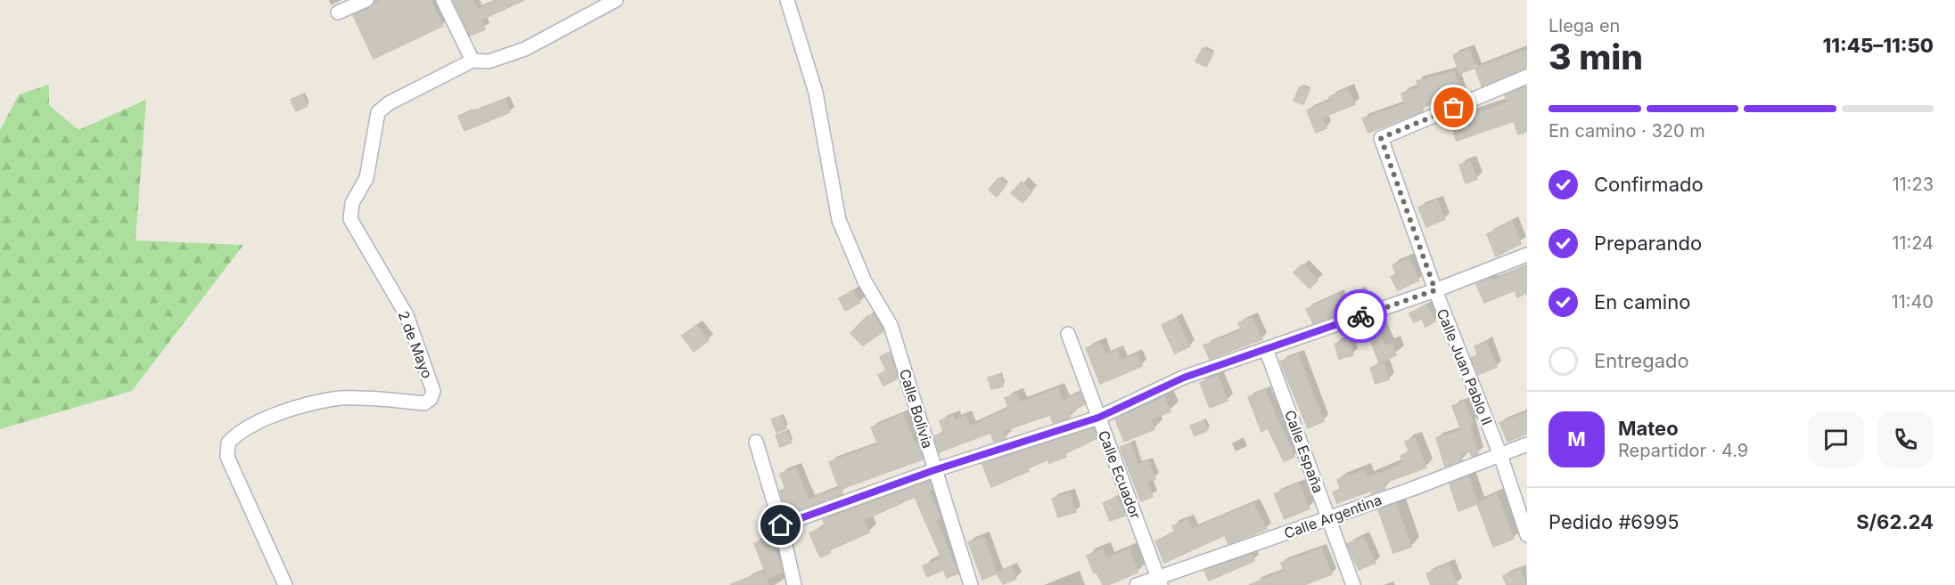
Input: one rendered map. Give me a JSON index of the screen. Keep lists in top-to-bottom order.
{
  "streets": {
    "street": [
      "2 de Mayo",
      "Calle Juan Pablo II",
      "Calle Bolivia",
      "Calle España",
      "Calle Ecuador",
      "Calle Argentina"
    ]
  },
  "crossings": [
    ["Calle Juan Pablo II", "Calle Argentina"],
    ["Calle España", "Calle Argentina"],
    ["Calle Ecuador", "Calle Argentina"]
  ],
  "page": {
    "heading": ["3 min", "Llega en", "11:45–11:50"],
    "panel": [
      "Mateo",
      "Repartidor · 4.9",
      "Pedido #6995",
      "S/62.24"
    ],
    "bar": "En camino · 320 m",
    "list": [
      ["Confirmado", "11:23"],
      ["Preparando", "11:24"],
      ["En camino", "11:40"],
      "Entregado"
    ],
    "round": "M"
  }
}
